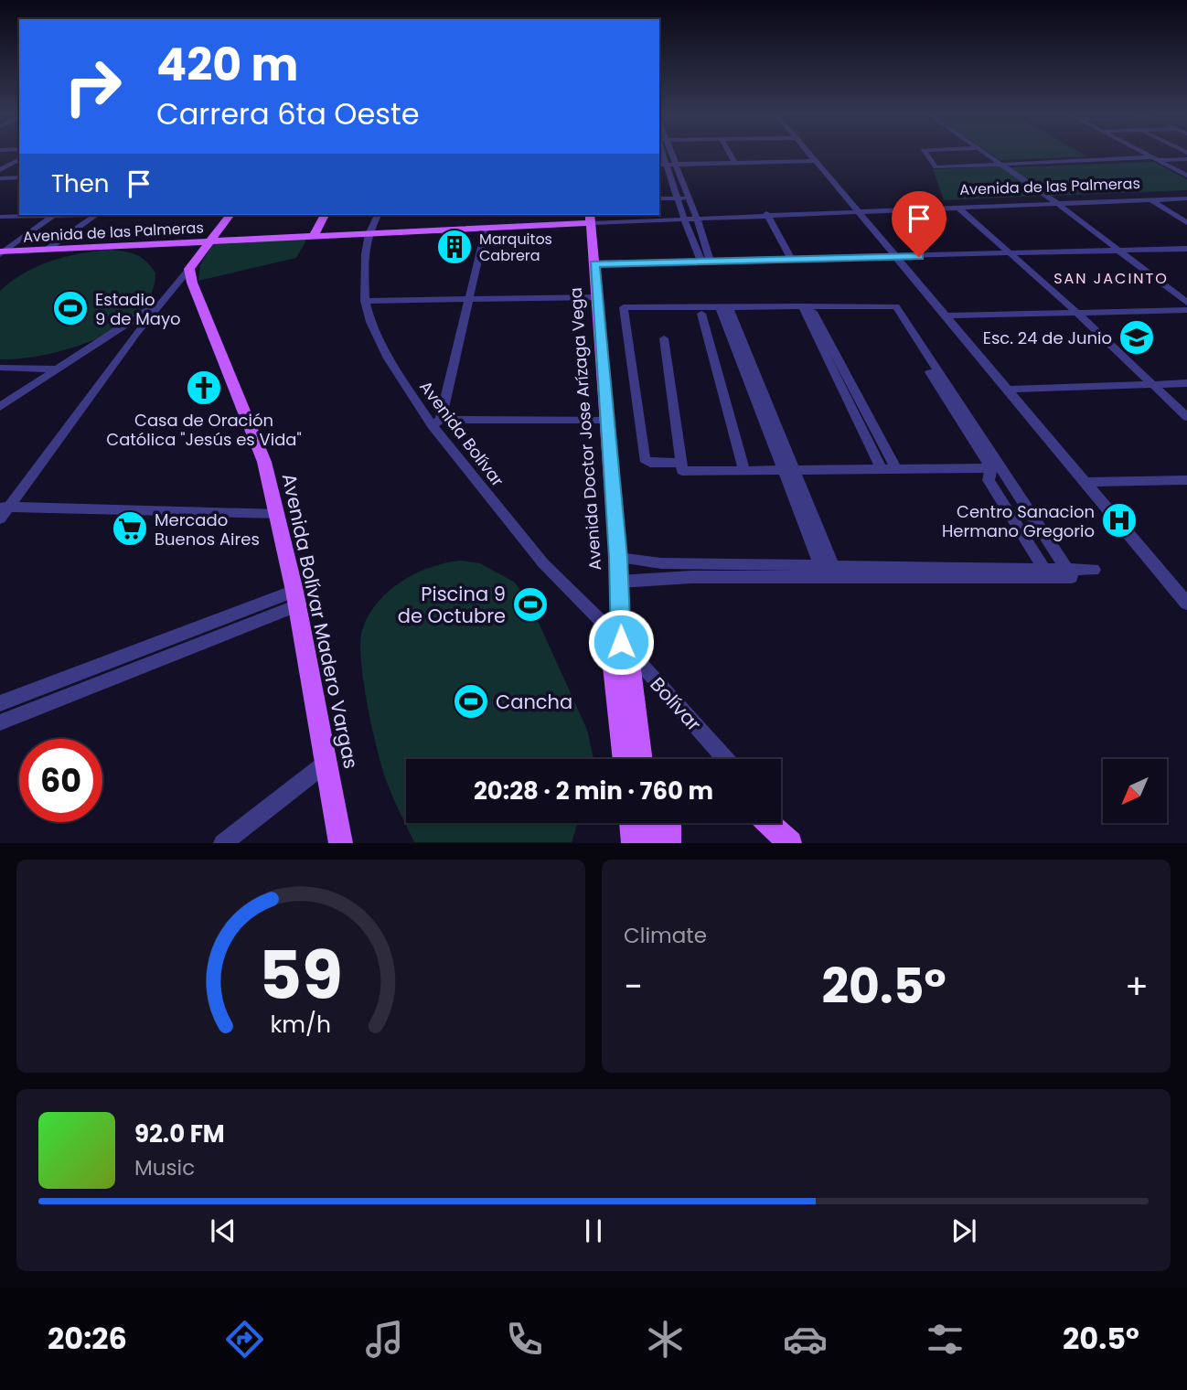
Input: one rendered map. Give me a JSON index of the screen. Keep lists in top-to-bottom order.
{
  "streets": {
    "main road": ["Avenida de las Palmeras", "Avenida Doctor Jose Arízaga Vega", "Avenida Bolívar Madero Vargas"],
    "street": ["Avenida Bolívar", "Bolívar"]
  },
  "crossings": [
    ["Avenida de las Palmeras", "Avenida Doctor Jose Arízaga Vega"],
    ["Avenida de las Palmeras", "Avenida Bolívar"],
    ["Avenida Doctor Jose Arízaga Vega", "Avenida Bolívar"],
    ["Avenida Doctor Jose Arízaga Vega", "Bolívar"],
    ["Avenida Bolívar", "Bolívar"]
  ],
  "districts": ["SAN JACINTO"],
  "places": {
    "building": ["Marquitos Cabrera"],
    "sports": ["Estadio 9 de Mayo", "Piscina 9 de Octubre", "Cancha"],
    "school or university": ["Esc. 24 de Junio"],
    "church": ["Casa de Oración Católica \"Jesús es Vida\""],
    "hospital": ["Centro Sanacion Hermano Gregorio"],
    "supermarket": ["Mercado Buenos Aires"]
  },
  "north": "bottom left",
  "page": {
    "turn": ["420 m", "Carrera 6ta Oeste"],
    "then": "Then",
    "limit": "60",
    "trip": "20:28 · 2 min · 760 m",
    "tile": "Climate",
    "heat": ["−", "20.5°", "+"],
    "song": ["92.0 FM", "Music"],
    "tabs": ["20:26", "20.5°"],
    "gauge": ["59", "km/h"]
  }
}
